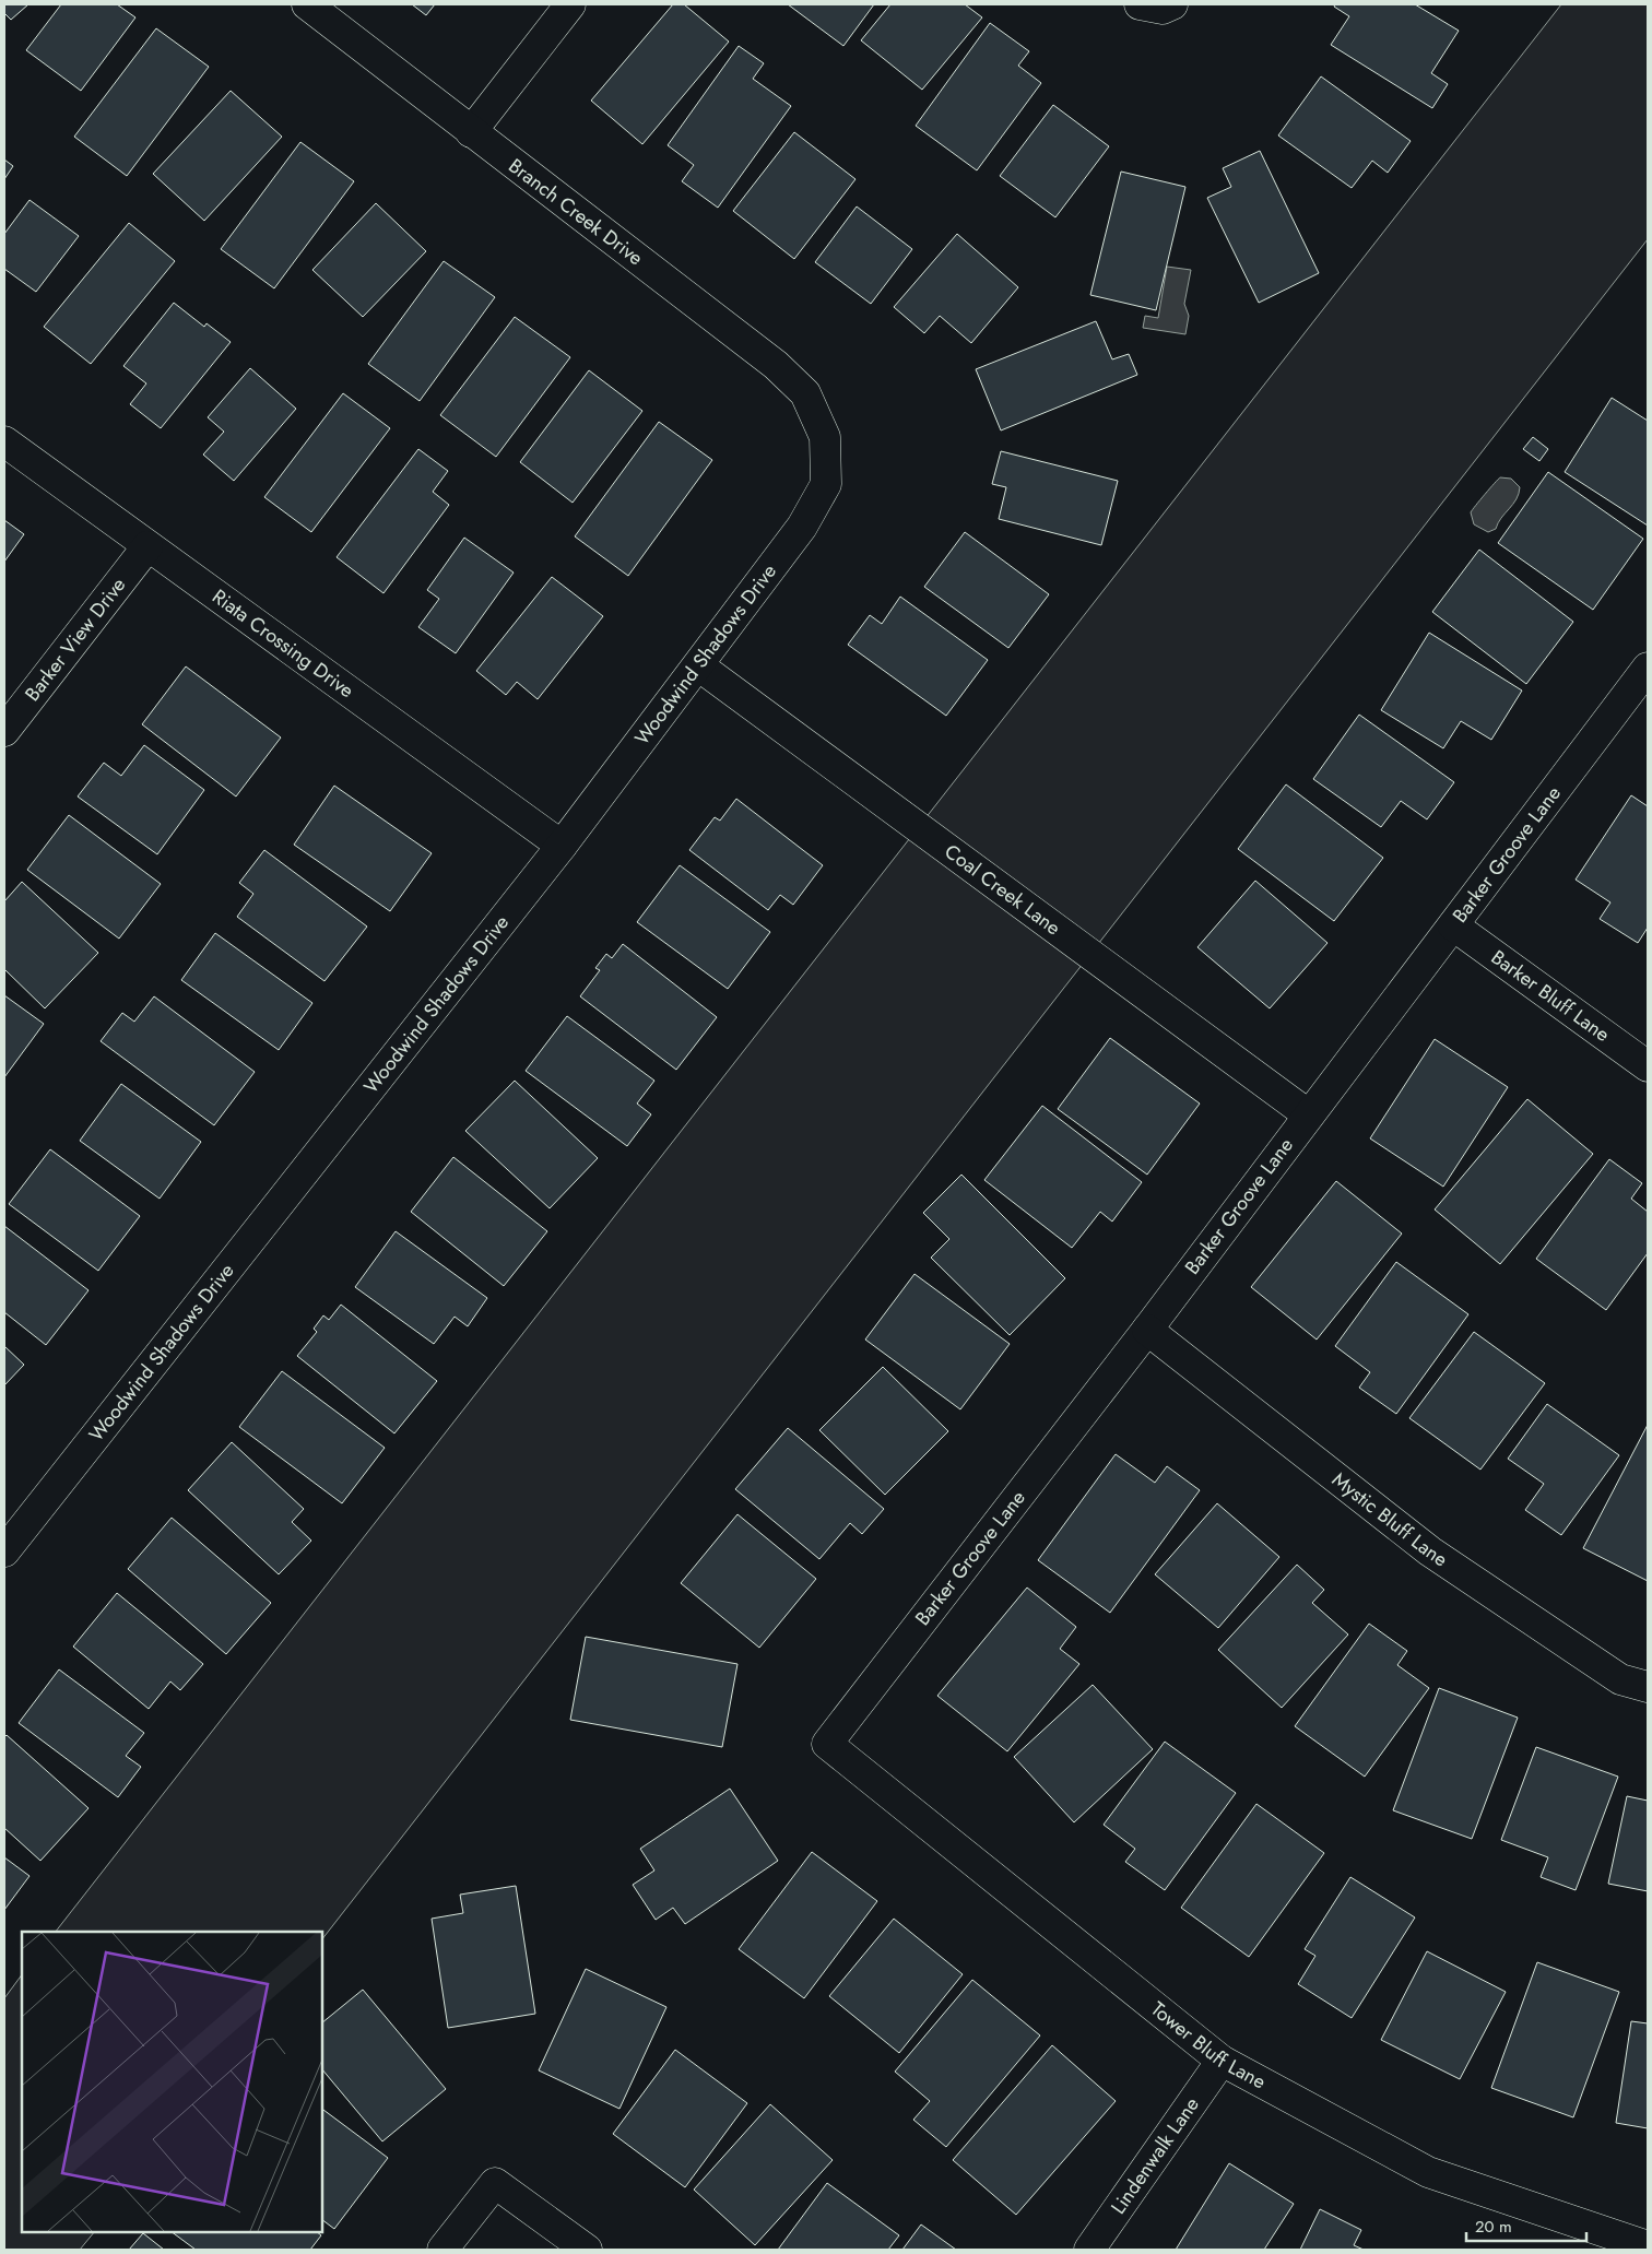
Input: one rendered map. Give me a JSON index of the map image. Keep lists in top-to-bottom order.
{
  "streets": {
    "street": [
      "Branch Creek Drive",
      "Barker View Drive",
      "Riata Crossing Drive",
      "Woodwind Shadows Drive",
      "Barker Groove Lane",
      "Coal Creek Lane",
      "Barker Bluff Lane",
      "Mystic Bluff Lane",
      "Tower Bluff Lane",
      "Lindenwalk Lane"
    ]
  },
  "crossings": [
    ["Branch Creek Drive", "Woodwind Shadows Drive"],
    ["Barker View Drive", "Riata Crossing Drive"],
    ["Riata Crossing Drive", "Woodwind Shadows Drive"],
    ["Woodwind Shadows Drive", "Coal Creek Lane"],
    ["Barker Groove Lane", "Coal Creek Lane"],
    ["Barker Groove Lane", "Barker Bluff Lane"],
    ["Barker Groove Lane", "Mystic Bluff Lane"],
    ["Barker Groove Lane", "Tower Bluff Lane"],
    ["Tower Bluff Lane", "Lindenwalk Lane"]
  ],
  "scale_bar": "20 m"
}
